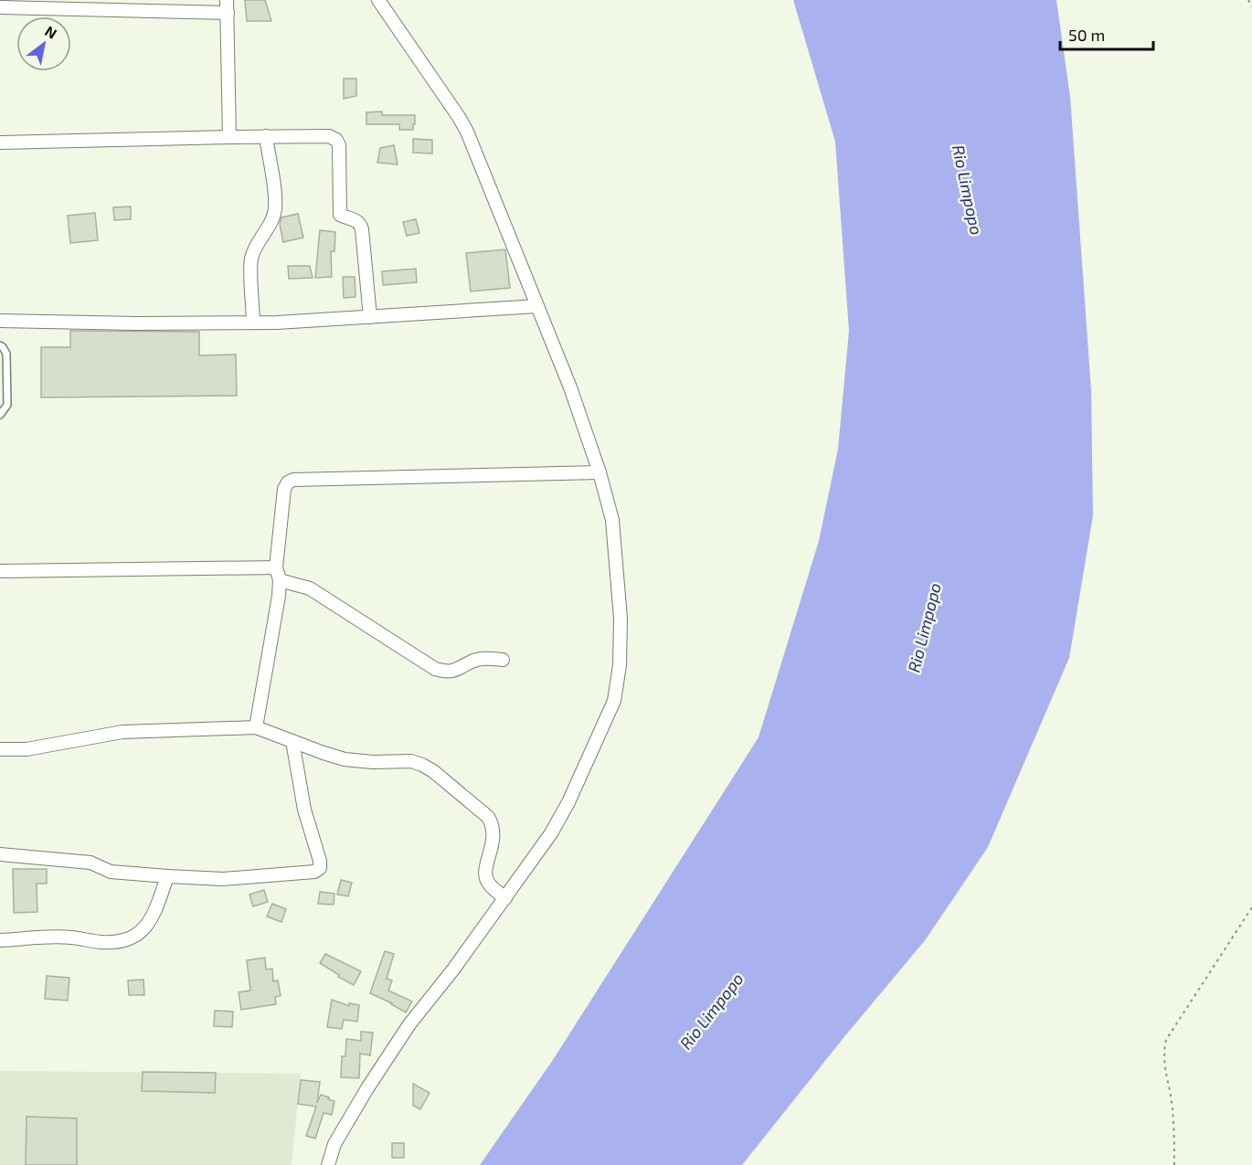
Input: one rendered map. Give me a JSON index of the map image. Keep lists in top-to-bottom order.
{
  "water": ["Rio Limpopo"],
  "scale_bar": "50 m",
  "north": "top right"
}
